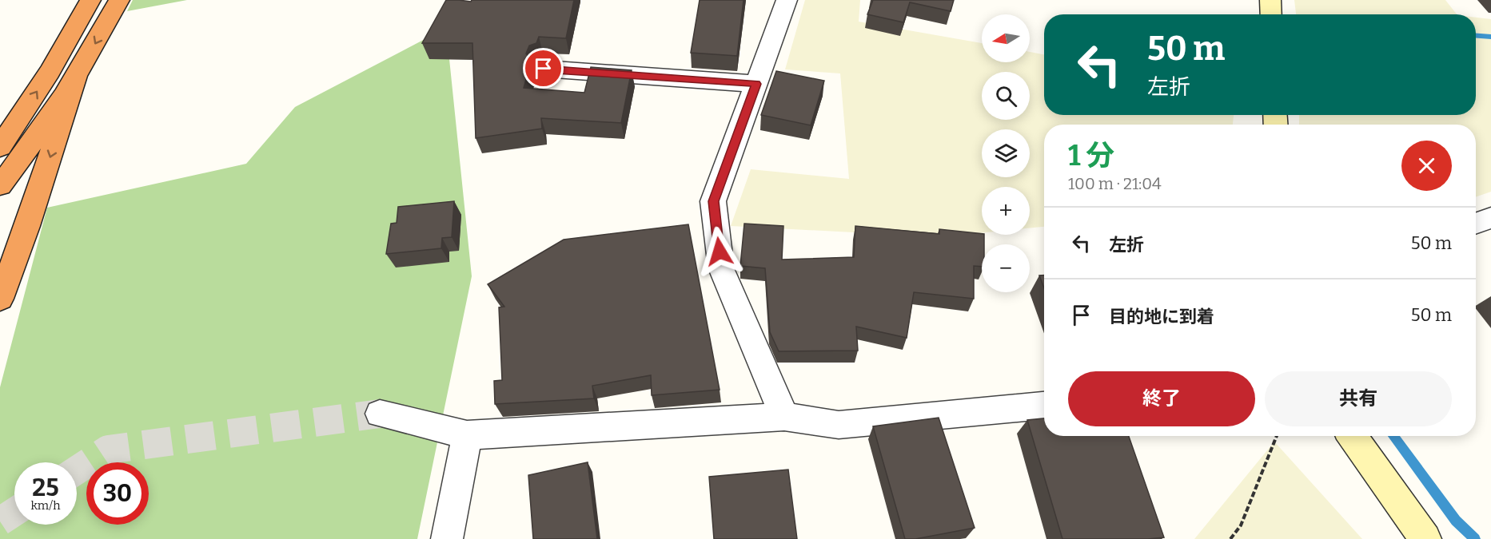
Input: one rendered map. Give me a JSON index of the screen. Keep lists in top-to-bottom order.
{
  "north": "left",
  "page": {
    "map_buttons": ["+", "−"],
    "turn": ["50 m", "左折"],
    "heading": ["1 分", "100 m · 21:04"],
    "list": [
      {
        "name": "左折",
        "value": "50 m"
      },
      {
        "name": "目的地に到着",
        "value": "50 m"
      }
    ],
    "buttons": ["終了", "共有"],
    "speed": "25 km/h",
    "limit": "30"
  }
}
